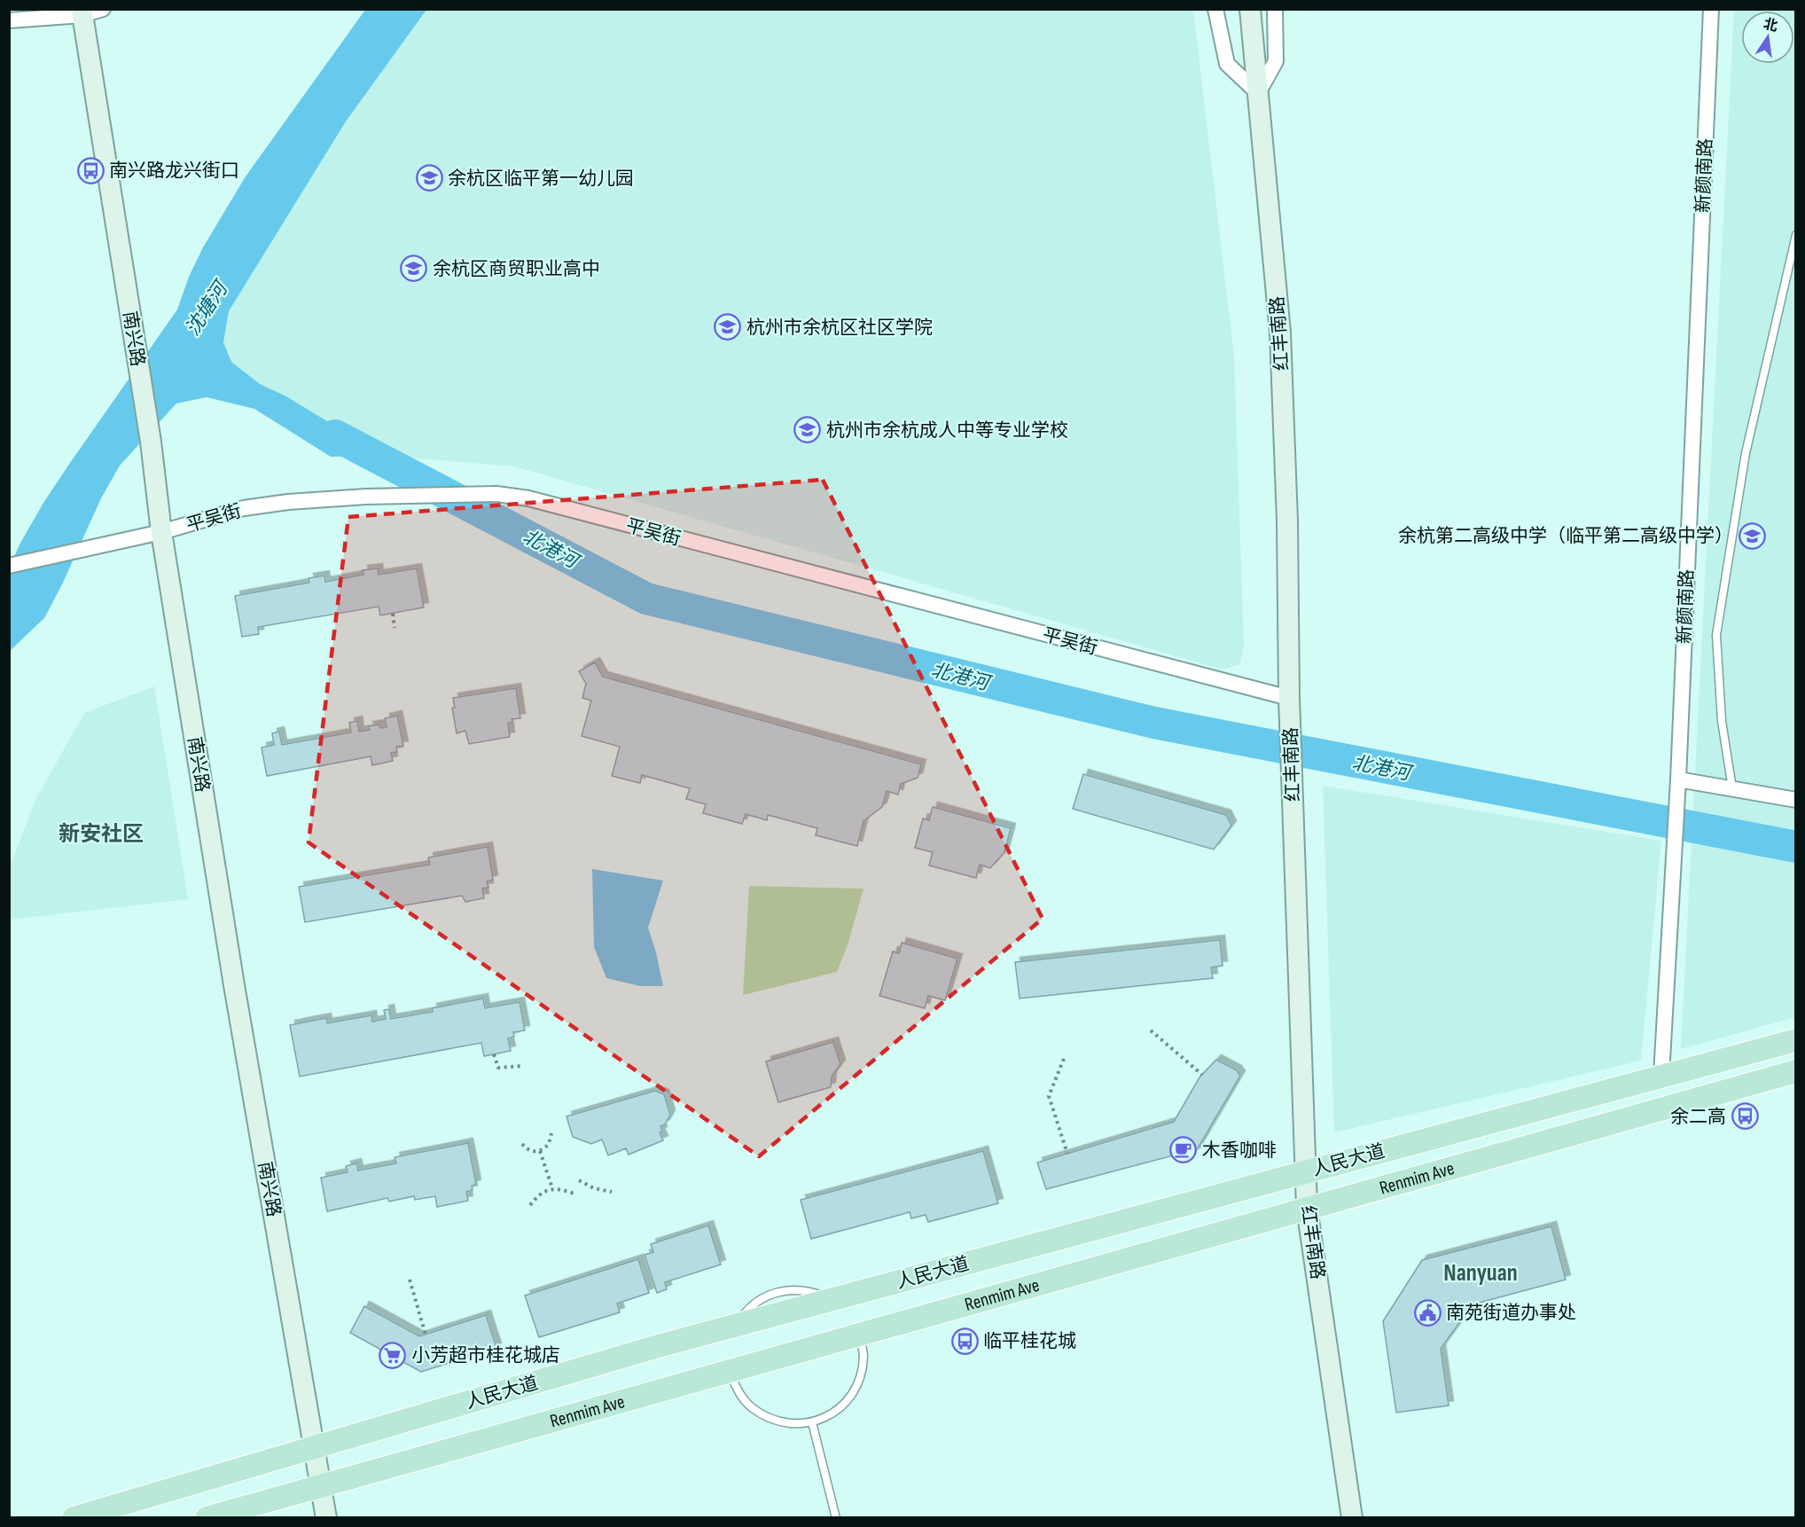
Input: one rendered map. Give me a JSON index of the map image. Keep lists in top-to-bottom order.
{
  "streets": {
    "main road": ["人民大道", "Renmim Ave"],
    "street": [
      "新颜南路",
      "红丰南路",
      "南兴路",
      "平吴街"
    ]
  },
  "crossings": [
    ["新颜南路", "人民大道"],
    ["红丰南路", "平吴街"],
    ["红丰南路", "人民大道"],
    ["红丰南路", "Renmim Ave"],
    ["南兴路", "平吴街"],
    ["南兴路", "人民大道"],
    ["南兴路", "Renmim Ave"]
  ],
  "districts": ["新安社区", "Nanyuan"],
  "water": ["沈塘河", "北港河"],
  "places": {
    "bus stop": ["南兴路龙兴街口", "余二高", "临平桂花城"],
    "school or university": [
      "余杭区临平第一幼儿园",
      "余杭区商贸职业高中",
      "杭州市余杭区社区学院",
      "杭州市余杭成人中等专业学校",
      "余杭第二高级中学（临平第二高级中学）"
    ],
    "cafe": ["木香咖啡"],
    "public building": ["南苑街道办事处"],
    "supermarket": ["小芳超市桂花城店"]
  },
  "north": "top"
}
